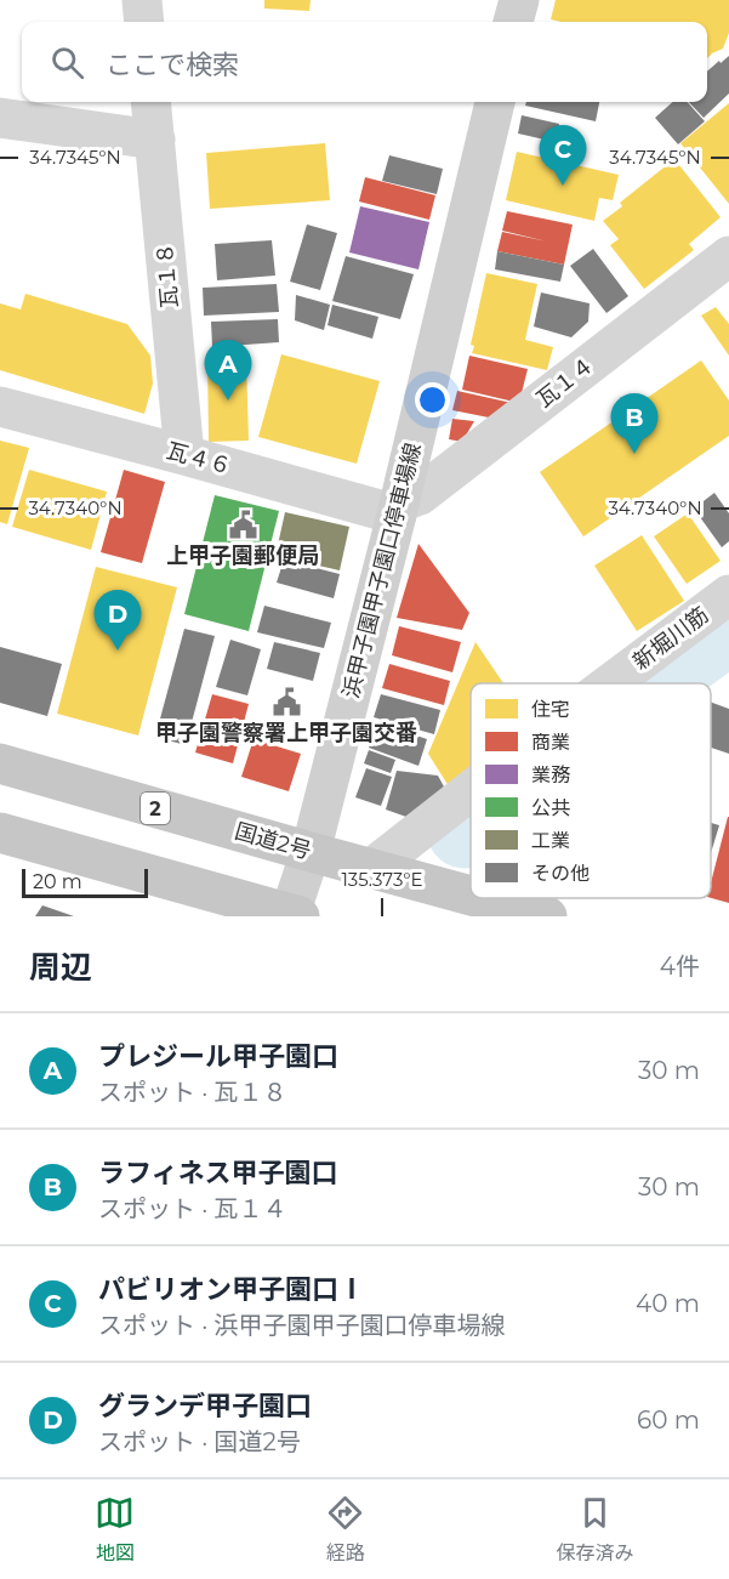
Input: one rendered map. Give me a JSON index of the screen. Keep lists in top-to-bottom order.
{
  "streets": {
    "highway": ["2", "国道2号"],
    "main road": ["浜甲子園甲子園口停車場線"],
    "street": [
      "瓦１８",
      "瓦１４",
      "瓦４６",
      "新堀川筋"
    ]
  },
  "crossings": [
    ["瓦１８", "瓦４６"],
    ["瓦１４", "瓦４６"],
    ["瓦１４", "浜甲子園甲子園口停車場線"],
    ["瓦４６", "浜甲子園甲子園口停車場線"],
    ["浜甲子園甲子園口停車場線", "国道2号"],
    ["新堀川筋", "国道2号"]
  ],
  "places": {
    "public building": ["上甲子園郵便局", "甲子園警察署上甲子園交番"]
  },
  "legend": [
    "住宅",
    "商業",
    "業務",
    "公共",
    "工業",
    "その他"
  ],
  "scale_bar": "20 m",
  "page": {
    "search": "ここで検索",
    "pins": [
      "C",
      "A",
      "B",
      "D"
    ],
    "scale": "20 m",
    "heading": ["周辺", "4件"],
    "list": [
      {
        "mark": "A",
        "name": "プレジール甲子園口",
        "note": "スポット · 瓦１８",
        "value": "30 m"
      },
      {
        "mark": "B",
        "name": "ラフィネス甲子園口",
        "note": "スポット · 瓦１４",
        "value": "30 m"
      },
      {
        "mark": "C",
        "name": "パビリオン甲子園口Ⅰ",
        "note": "スポット · 浜甲子園甲子園口停車場線",
        "value": "40 m"
      },
      {
        "mark": "D",
        "name": "グランデ甲子園口",
        "note": "スポット · 国道2号",
        "value": "60 m"
      }
    ],
    "nav": ["地図", "経路", "保存済み"]
  },
  "coordinates": ["34.7345°N", "34.7340°N", "135.373°E"]
}
